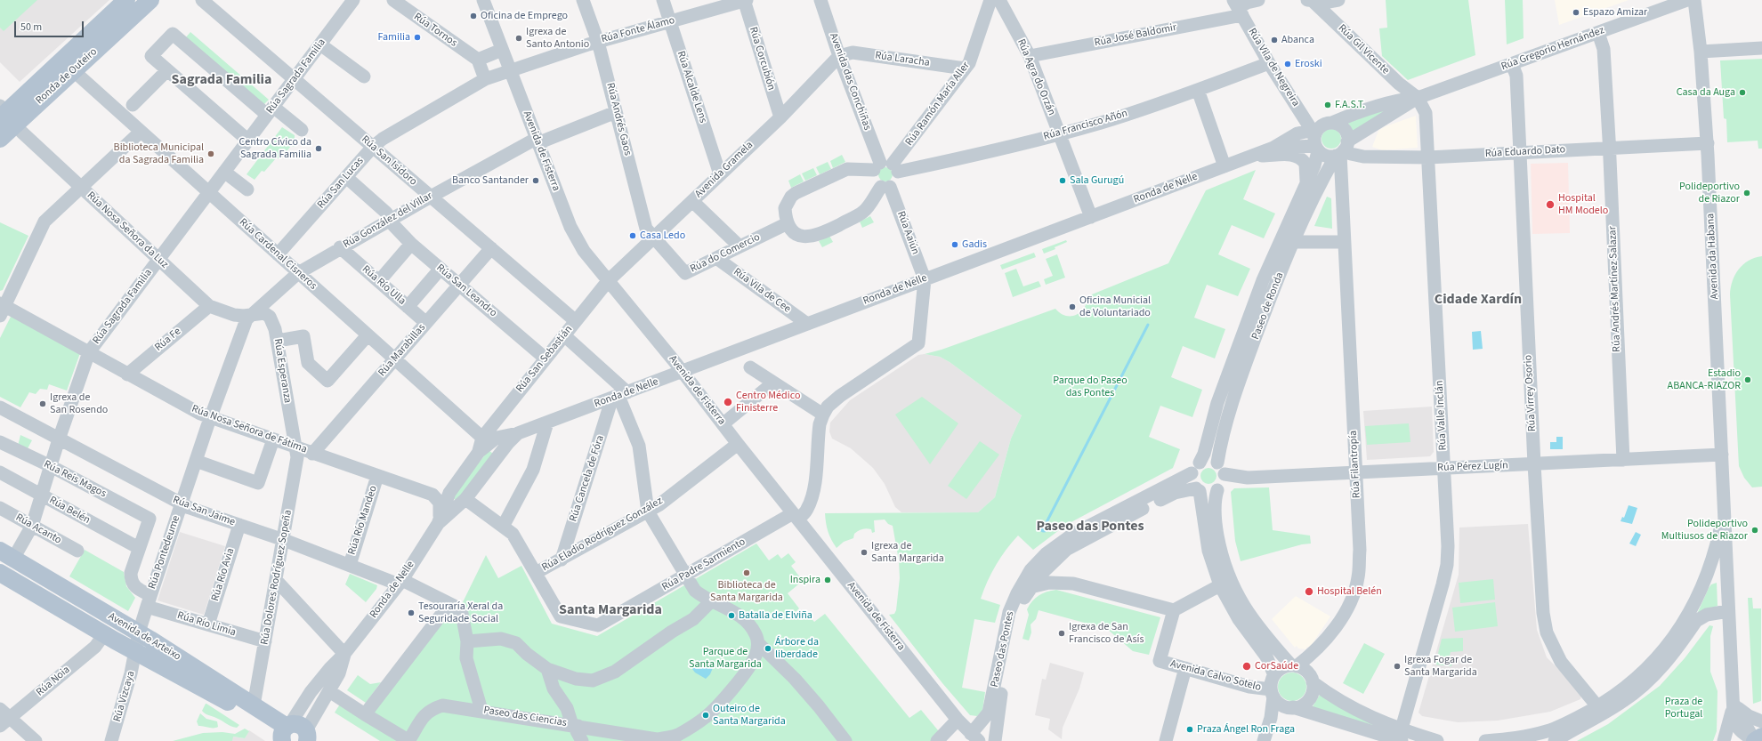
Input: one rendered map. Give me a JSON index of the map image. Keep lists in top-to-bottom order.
{
  "streets": {
    "main road": ["Ronda de Outeiro", "Avenida de Arteixo"],
    "street": [
      "Rúa Tornos",
      "Rúa Fonte Álamo",
      "Rúa José Baldomir",
      "Rúa Gregorio Hernández",
      "Rúa Gil Vicente",
      "Rúa Corcubión",
      "Rúa Laracha",
      "Rúa Vila de Negreira",
      "Rúa Sagrada Familia",
      "Rúa Agra do Orzán",
      "Avenida das Conchiñas",
      "Rúa Alcalde Lens",
      "Rúa Ramón María Aller",
      "Rúa Andrés Gaos",
      "Rúa Francisco Añón",
      "Avenida de Fisterra",
      "Rúa Eduardo Dato",
      "Rúa San Isidoro",
      "Avenida Gramela",
      "Rúa San Lucas",
      "Ronda de Nelle",
      "Rúa González del Villar",
      "Rúa Nosa Señora da Luz",
      "Rúa Aaiún",
      "Rúa do Comercio",
      "Rúa Cardenal Cisneros",
      "Avenida da Habana",
      "Rúa Río Ulla",
      "Rúa Andrés Martínez Salazar",
      "Rúa San Leandro",
      "Rúa Vila de Cee",
      "Paseo de Ronda",
      "Rúa Fe",
      "Rúa Marabillas",
      "Rúa San Sebastián",
      "Rúa Esperanza",
      "Rúa Virrey Osorio",
      "Rúa Valle Inclán",
      "Rúa Nosa Señora de Fátima",
      "Rúa Filantropía",
      "Rúa Pérez Lugín",
      "Rúa Cancela de Fóra",
      "Rúa Reis Magos",
      "Rúa Belén",
      "Rúa San Jaime",
      "Rúa Río Mandeo",
      "Rúa Acanto",
      "Rúa Eladio Rodríguez González",
      "Rúa Pontedeume",
      "Rúa Padre Sarmiento",
      "Rúa Río Avia",
      "Rúa Dolores Rodríguez Sopeña",
      "Rúa Río Limia",
      "Paseo das Pontes",
      "Avenida Calvo Sotelo",
      "Rúa Noia",
      "Rúa Vizcaya",
      "Paseo das Ciencias"
    ]
  },
  "crossings": [
    ["Rúa Fonte Álamo", "Rúa Corcubión"],
    ["Rúa Fonte Álamo", "Rúa Alcalde Lens"],
    ["Rúa Fonte Álamo", "Rúa Andrés Gaos"],
    ["Rúa Fonte Álamo", "Avenida de Fisterra"],
    ["Rúa Fonte Álamo", "Rúa San Lucas"],
    ["Rúa José Baldomir", "Rúa Vila de Negreira"],
    ["Rúa José Baldomir", "Rúa Agra do Orzán"],
    ["Rúa Gregorio Hernández", "Rúa Gil Vicente"],
    ["Rúa Gregorio Hernández", "Rúa Vila de Negreira"],
    ["Rúa Gregorio Hernández", "Rúa Eduardo Dato"],
    ["Rúa Gregorio Hernández", "Ronda de Nelle"],
    ["Rúa Gregorio Hernández", "Rúa Andrés Martínez Salazar"],
    ["Rúa Gregorio Hernández", "Paseo de Ronda"],
    ["Rúa Gregorio Hernández", "Rúa Virrey Osorio"],
    ["Rúa Gregorio Hernández", "Rúa Valle Inclán"],
    ["Rúa Gregorio Hernández", "Rúa Filantropía"],
    ["Rúa Gil Vicente", "Rúa Valle Inclán"],
    ["Rúa Corcubión", "Avenida Gramela"],
    ["Rúa Laracha", "Avenida das Conchiñas"],
    ["Rúa Laracha", "Rúa Ramón María Aller"],
    ["Rúa Laracha", "Avenida Gramela"],
    ["Rúa Vila de Negreira", "Rúa Francisco Añón"],
    ["Rúa Vila de Negreira", "Rúa Eduardo Dato"],
    ["Rúa Vila de Negreira", "Ronda de Nelle"],
    ["Rúa Vila de Negreira", "Paseo de Ronda"],
    ["Rúa Vila de Negreira", "Rúa Filantropía"],
    ["Ronda de Outeiro", "Rúa Nosa Señora da Luz"],
    ["Ronda de Outeiro", "Rúa Cardenal Cisneros"],
    ["Rúa Sagrada Familia", "Rúa San Isidoro"],
    ["Rúa Sagrada Familia", "Rúa Nosa Señora da Luz"],
    ["Rúa Sagrada Familia", "Rúa Cardenal Cisneros"],
    ["Rúa Sagrada Familia", "Rúa Nosa Señora de Fátima"],
    ["Rúa Sagrada Familia", "Rúa Reis Magos"],
    ["Rúa Sagrada Familia", "Rúa Belén"],
    ["Rúa Sagrada Familia", "Rúa San Jaime"],
    ["Rúa Sagrada Familia", "Rúa Acanto"],
    ["Rúa Sagrada Familia", "Avenida de Arteixo"],
    ["Rúa Agra do Orzán", "Rúa Francisco Añón"],
    ["Rúa Agra do Orzán", "Ronda de Nelle"],
    ["Avenida das Conchiñas", "Rúa Ramón María Aller"],
    ["Avenida das Conchiñas", "Rúa Francisco Añón"],
    ["Avenida das Conchiñas", "Avenida Gramela"],
    ["Avenida das Conchiñas", "Rúa Aaiún"],
    ["Rúa Alcalde Lens", "Avenida Gramela"],
    ["Rúa Ramón María Aller", "Rúa Francisco Añón"],
    ["Rúa Ramón María Aller", "Rúa Aaiún"],
    ["Rúa Ramón María Aller", "Rúa do Comercio"],
    ["Rúa Andrés Gaos", "Avenida Gramela"],
    ["Rúa Andrés Gaos", "Rúa González del Villar"],
    ["Rúa Andrés Gaos", "Rúa do Comercio"],
    ["Rúa Francisco Añón", "Rúa do Comercio"],
    ["Avenida de Fisterra", "Avenida Gramela"],
    ["Avenida de Fisterra", "Ronda de Nelle"],
    ["Avenida de Fisterra", "Rúa González del Villar"],
    ["Avenida de Fisterra", "Rúa San Sebastián"],
    ["Avenida de Fisterra", "Rúa Eladio Rodríguez González"],
    ["Avenida de Fisterra", "Rúa Padre Sarmiento"],
    ["Avenida de Fisterra", "Paseo das Pontes"],
    ["Rúa Eduardo Dato", "Ronda de Nelle"],
    ["Rúa Eduardo Dato", "Avenida da Habana"],
    ["Rúa Eduardo Dato", "Rúa Andrés Martínez Salazar"],
    ["Rúa Eduardo Dato", "Paseo de Ronda"],
    ["Rúa Eduardo Dato", "Rúa Virrey Osorio"],
    ["Rúa Eduardo Dato", "Rúa Valle Inclán"],
    ["Rúa Eduardo Dato", "Rúa Filantropía"],
    ["Rúa San Isidoro", "Rúa San Lucas"],
    ["Rúa San Isidoro", "Rúa González del Villar"],
    ["Rúa San Isidoro", "Rúa Marabillas"],
    ["Rúa San Isidoro", "Rúa San Sebastián"],
    ["Avenida Gramela", "Rúa do Comercio"],
    ["Avenida Gramela", "Rúa San Sebastián"],
    ["Rúa San Lucas", "Rúa Cardenal Cisneros"],
    ["Rúa San Lucas", "Rúa San Leandro"],
    ["Ronda de Nelle", "Rúa Aaiún"],
    ["Ronda de Nelle", "Rúa Cardenal Cisneros"],
    ["Ronda de Nelle", "Rúa Vila de Cee"],
    ["Ronda de Nelle", "Paseo de Ronda"],
    ["Ronda de Nelle", "Rúa San Sebastián"],
    ["Ronda de Nelle", "Rúa Nosa Señora de Fátima"],
    ["Ronda de Nelle", "Rúa Filantropía"],
    ["Ronda de Nelle", "Rúa Cancela de Fóra"],
    ["Ronda de Nelle", "Rúa San Jaime"],
    ["Ronda de Nelle", "Rúa Padre Sarmiento"],
    ["Ronda de Nelle", "Avenida de Arteixo"],
    ["Rúa González del Villar", "Rúa Nosa Señora da Luz"],
    ["Rúa González del Villar", "Rúa Cardenal Cisneros"],
    ["Rúa González del Villar", "Rúa Río Ulla"],
    ["Rúa González del Villar", "Rúa San Leandro"],
    ["Rúa González del Villar", "Rúa Esperanza"],
    ["Rúa González del Villar", "Rúa Pontedeume"],
    ["Rúa Nosa Señora da Luz", "Rúa Fe"],
    ["Rúa Nosa Señora da Luz", "Rúa Esperanza"],
    ["Rúa Nosa Señora da Luz", "Rúa Pontedeume"],
    ["Rúa do Comercio", "Rúa Vila de Cee"],
    ["Rúa Cardenal Cisneros", "Rúa Marabillas"],
    ["Rúa Cardenal Cisneros", "Rúa San Sebastián"],
    ["Avenida da Habana", "Rúa Virrey Osorio"],
    ["Avenida da Habana", "Rúa Pérez Lugín"],
    ["Rúa Río Ulla", "Rúa Marabillas"],
    ["Rúa Andrés Martínez Salazar", "Rúa Pérez Lugín"],
    ["Rúa San Leandro", "Rúa Marabillas"],
    ["Rúa San Leandro", "Rúa San Sebastián"],
    ["Paseo de Ronda", "Rúa Filantropía"],
    ["Paseo de Ronda", "Rúa Pérez Lugín"],
    ["Paseo de Ronda", "Paseo das Pontes"],
    ["Rúa Fe", "Rúa Nosa Señora de Fátima"],
    ["Rúa Marabillas", "Rúa Nosa Señora de Fátima"],
    ["Rúa Esperanza", "Rúa Nosa Señora de Fátima"],
    ["Rúa Esperanza", "Rúa Pontedeume"],
    ["Rúa Esperanza", "Rúa Dolores Rodríguez Sopeña"],
    ["Rúa Virrey Osorio", "Rúa Pérez Lugín"],
    ["Rúa Valle Inclán", "Rúa Pérez Lugín"],
    ["Rúa Nosa Señora de Fátima", "Rúa Río Mandeo"],
    ["Rúa Nosa Señora de Fátima", "Rúa Pontedeume"],
    ["Rúa Nosa Señora de Fátima", "Rúa Dolores Rodríguez Sopeña"],
    ["Rúa Filantropía", "Rúa Pérez Lugín"],
    ["Rúa Filantropía", "Avenida Calvo Sotelo"],
    ["Rúa Pérez Lugín", "Paseo das Pontes"],
    ["Rúa Cancela de Fóra", "Rúa Eladio Rodríguez González"],
    ["Rúa Reis Magos", "Rúa Belén"],
    ["Rúa Reis Magos", "Rúa Río Limia"],
    ["Rúa Belén", "Rúa Río Limia"],
    ["Rúa San Jaime", "Rúa Río Mandeo"],
    ["Rúa San Jaime", "Rúa Pontedeume"],
    ["Rúa San Jaime", "Rúa Río Avia"],
    ["Rúa San Jaime", "Rúa Dolores Rodríguez Sopeña"],
    ["Rúa Eladio Rodríguez González", "Rúa Padre Sarmiento"],
    ["Rúa Pontedeume", "Rúa Río Limia"],
    ["Rúa Pontedeume", "Avenida de Arteixo"],
    ["Rúa Pontedeume", "Rúa Vizcaya"],
    ["Rúa Río Avia", "Rúa Río Limia"],
    ["Rúa Dolores Rodríguez Sopeña", "Rúa Río Limia"],
    ["Rúa Dolores Rodríguez Sopeña", "Avenida de Arteixo"],
    ["Avenida de Arteixo", "Rúa Noia"],
    ["Avenida de Arteixo", "Rúa Vizcaya"]
  ],
  "districts": [
    "Sagrada Familia",
    "Cidade Xardín",
    "Paseo das Pontes",
    "Santa Margarida"
  ],
  "parks": ["Parque do Paseo das Pontes", "Parque de Santa Margarida", "Praza de Portugal"],
  "places": [
    "Espazo Amizar",
    "Oficina de Emprego",
    "Familia",
    "Igrexa de Santo Antonio",
    "Abanca",
    "Eroski",
    "Casa da Auga",
    "F.A.S.T.",
    "Centro Cívico da Sagrada Familia",
    "Biblioteca Municipal da Sagrada Familia",
    "Banco Santander",
    "Sala Gurugú",
    "Polideportivo de Riazor",
    "Hospital HM Modelo",
    "Casa Ledo",
    "Gadis",
    "Oficina Municial de Voluntariado",
    "Estadio ABANCA-RIAZOR",
    "Centro Médico Finisterre",
    "Igrexa de San Rosendo",
    "Polideportivo Multiusos de Riazor",
    "Igrexa de Santa Margarida",
    "Biblioteca de Santa Margarida",
    "Inspira",
    "Hospital Belén",
    "Tesouraría Xeral da Seguridade Social",
    "Batalla de Elviña",
    "Igrexa de San Francisco de Asís",
    "Árbore da liberdade",
    "CorSaúde",
    "Igrexa Fogar de Santa Margarida",
    "Outeiro de Santa Margarida",
    "Praza Ángel Ron Fraga"
  ],
  "scale_bar": "50 m"
}
